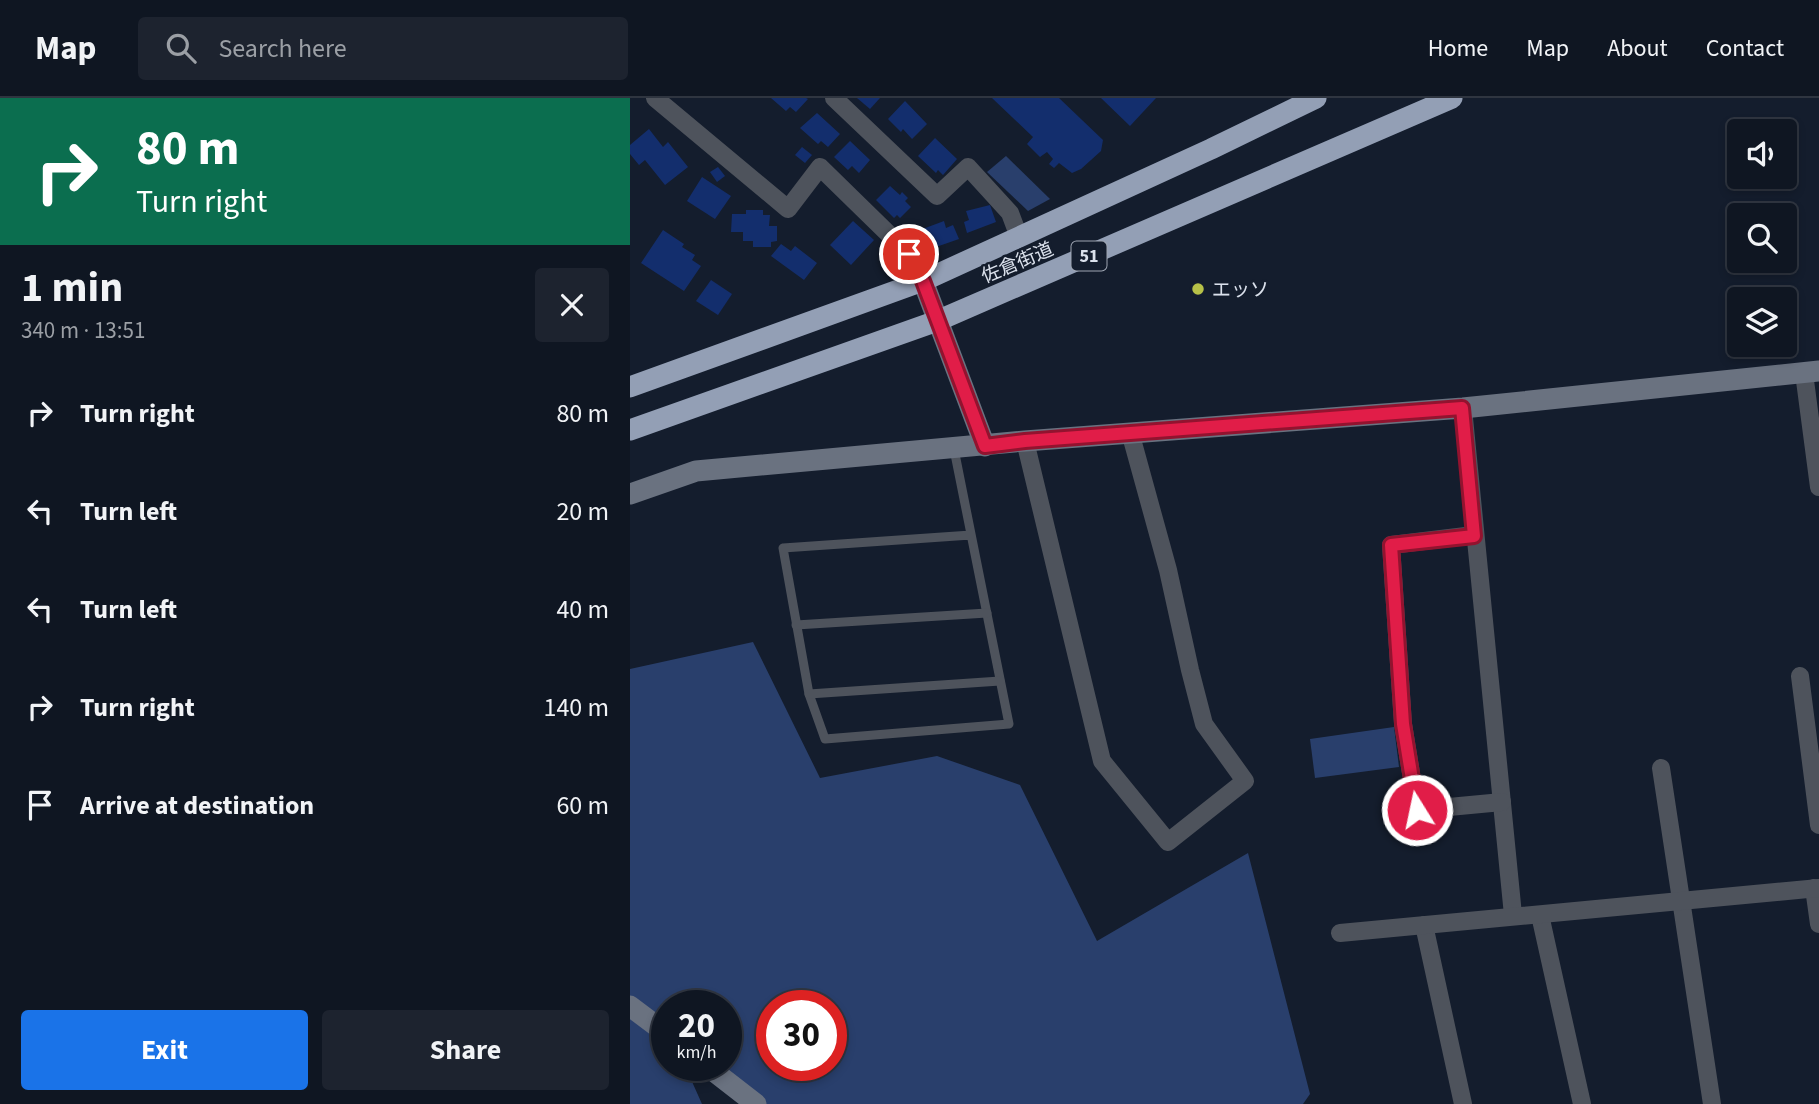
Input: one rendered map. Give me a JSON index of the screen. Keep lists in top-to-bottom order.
{
  "streets": {
    "highway": ["51", "佐倉街道"]
  },
  "places": ["エッソ"],
  "page": {
    "header": "Map",
    "search": "Search here",
    "nav": [
      "Home",
      "Map",
      "About",
      "Contact"
    ],
    "turn": ["80 m", "Turn right"],
    "heading": ["1 min", "340 m · 13:51"],
    "list": [
      {
        "name": "Turn right",
        "value": "80 m"
      },
      {
        "name": "Turn left",
        "value": "20 m"
      },
      {
        "name": "Turn left",
        "value": "40 m"
      },
      {
        "name": "Turn right",
        "value": "140 m"
      },
      {
        "name": "Arrive at destination",
        "value": "60 m"
      }
    ],
    "speed": "20 km/h",
    "limit": "30",
    "buttons": ["Exit", "Share"]
  }
}
